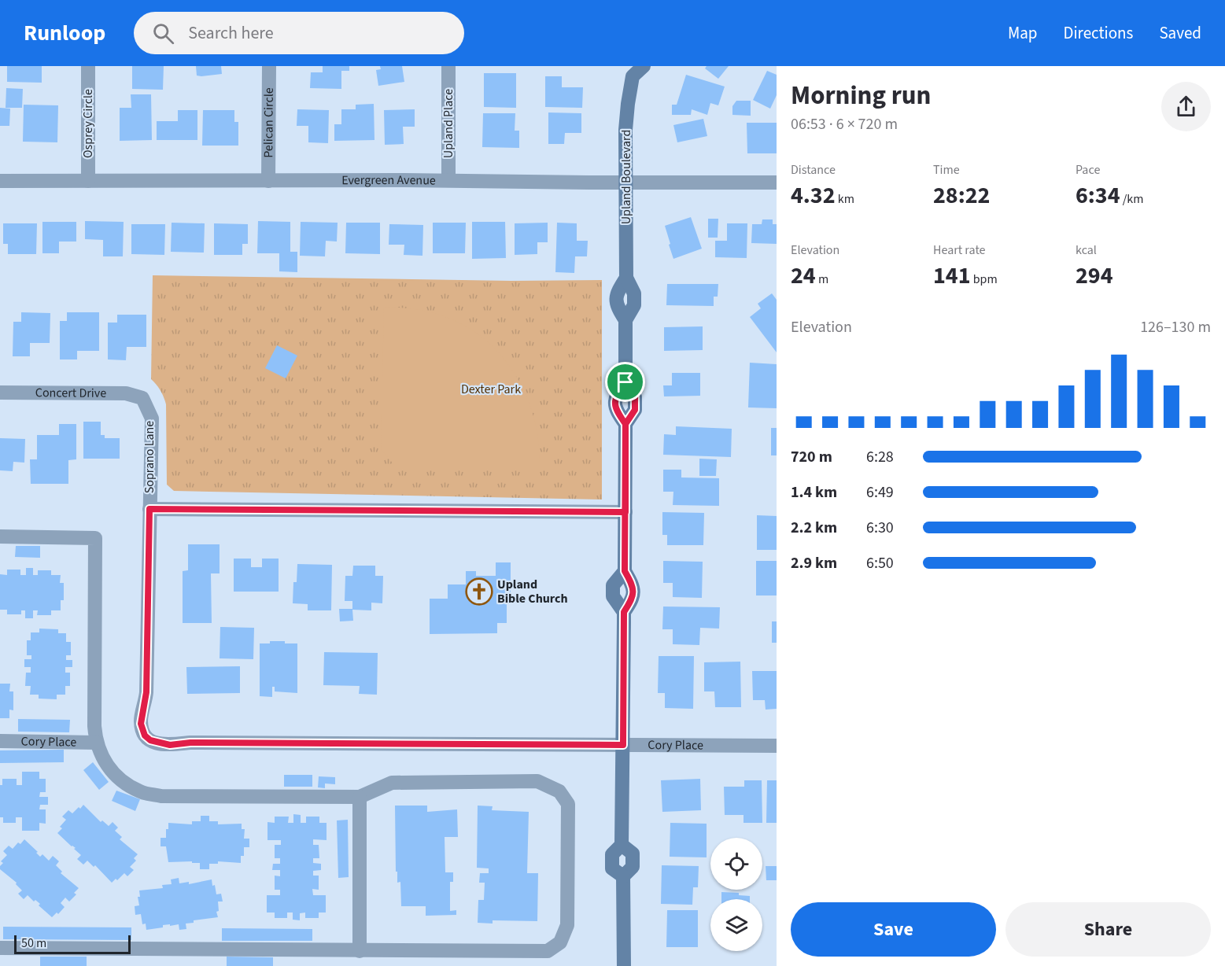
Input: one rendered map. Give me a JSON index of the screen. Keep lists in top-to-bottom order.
{
  "streets": {
    "street": [
      "Osprey Circle",
      "Pelican Circle",
      "Upland Place",
      "Upland Boulevard",
      "Evergreen Avenue",
      "Concert Drive",
      "Soprano Lane",
      "Cory Place"
    ]
  },
  "crossings": [
    ["Osprey Circle", "Evergreen Avenue"],
    ["Pelican Circle", "Evergreen Avenue"],
    ["Upland Place", "Evergreen Avenue"],
    ["Upland Boulevard", "Evergreen Avenue"],
    ["Upland Boulevard", "Cory Place"],
    ["Concert Drive", "Soprano Lane"],
    ["Soprano Lane", "Cory Place"]
  ],
  "parks": ["Dexter Park"],
  "places": {
    "church": ["Upland Bible Church"]
  },
  "scale_bar": "50 m",
  "page": {
    "header": "Runloop",
    "search": "Search here",
    "nav": ["Map", "Directions", "Saved"],
    "heading": ["Morning run", "06:53 · 6 × 720 m"],
    "stats": [
      ["Distance", "4.32 km"],
      ["Time", "28:22"],
      ["Pace", "6:34 /km"],
      ["Elevation", "24 m"],
      ["Heart rate", "141 bpm"],
      ["kcal", "294"]
    ],
    "chart": ["Elevation", "126–130 m"],
    "list": [
      {
        "name": "720 m",
        "note": "6:28"
      },
      {
        "name": "1.4 km",
        "note": "6:49"
      },
      {
        "name": "2.2 km",
        "note": "6:30"
      },
      {
        "name": "2.9 km",
        "note": "6:50"
      }
    ],
    "buttons": ["Save", "Share"],
    "scale": "50 m"
  }
}
